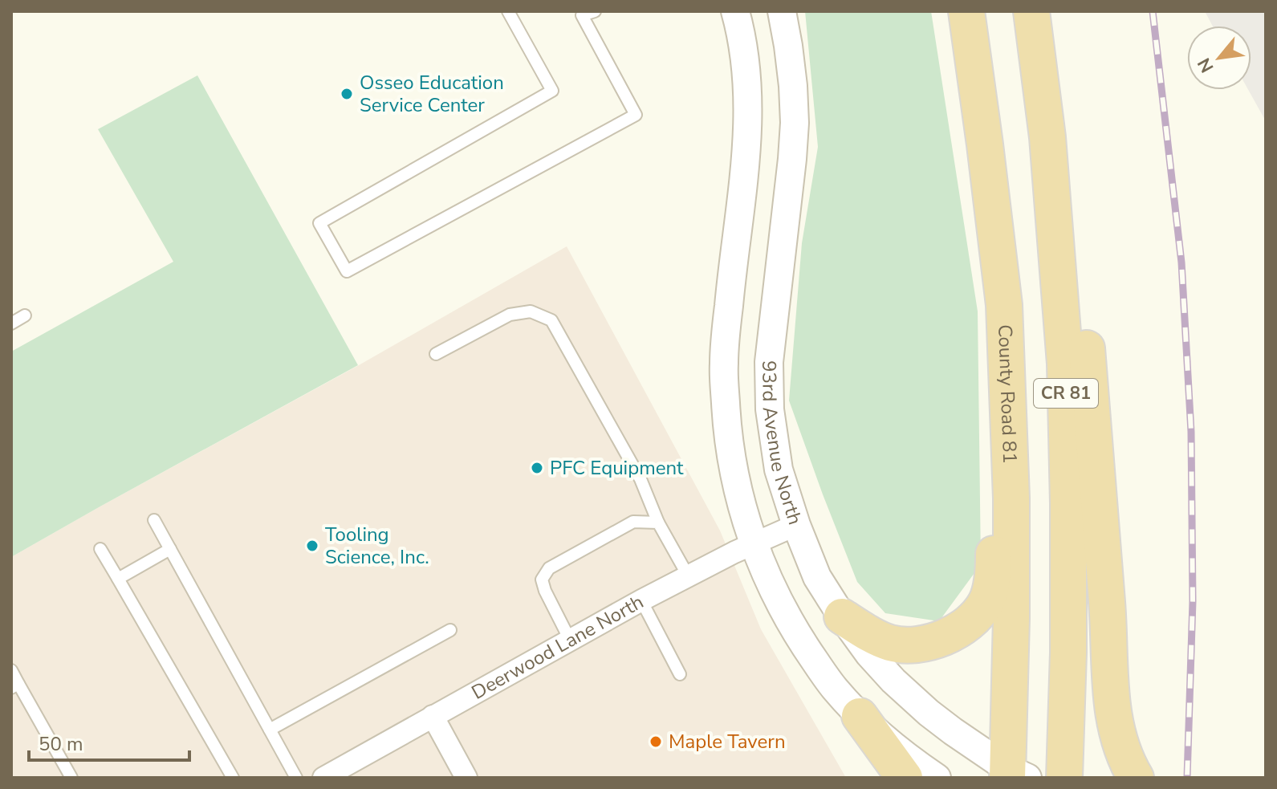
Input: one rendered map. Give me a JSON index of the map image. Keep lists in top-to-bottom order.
{
  "streets": {
    "highway": ["County Road 81", "CR 81"],
    "street": ["93rd Avenue North", "Deerwood Lane North"]
  },
  "crossings": [
    ["County Road 81", "93rd Avenue North"],
    ["93rd Avenue North", "Deerwood Lane North"]
  ],
  "places": [
    "Osseo Education Service Center",
    "PFC Equipment",
    "Tooling Science, Inc.",
    "Maple Tavern"
  ],
  "scale_bar": "50 m",
  "north": "bottom left"
}
